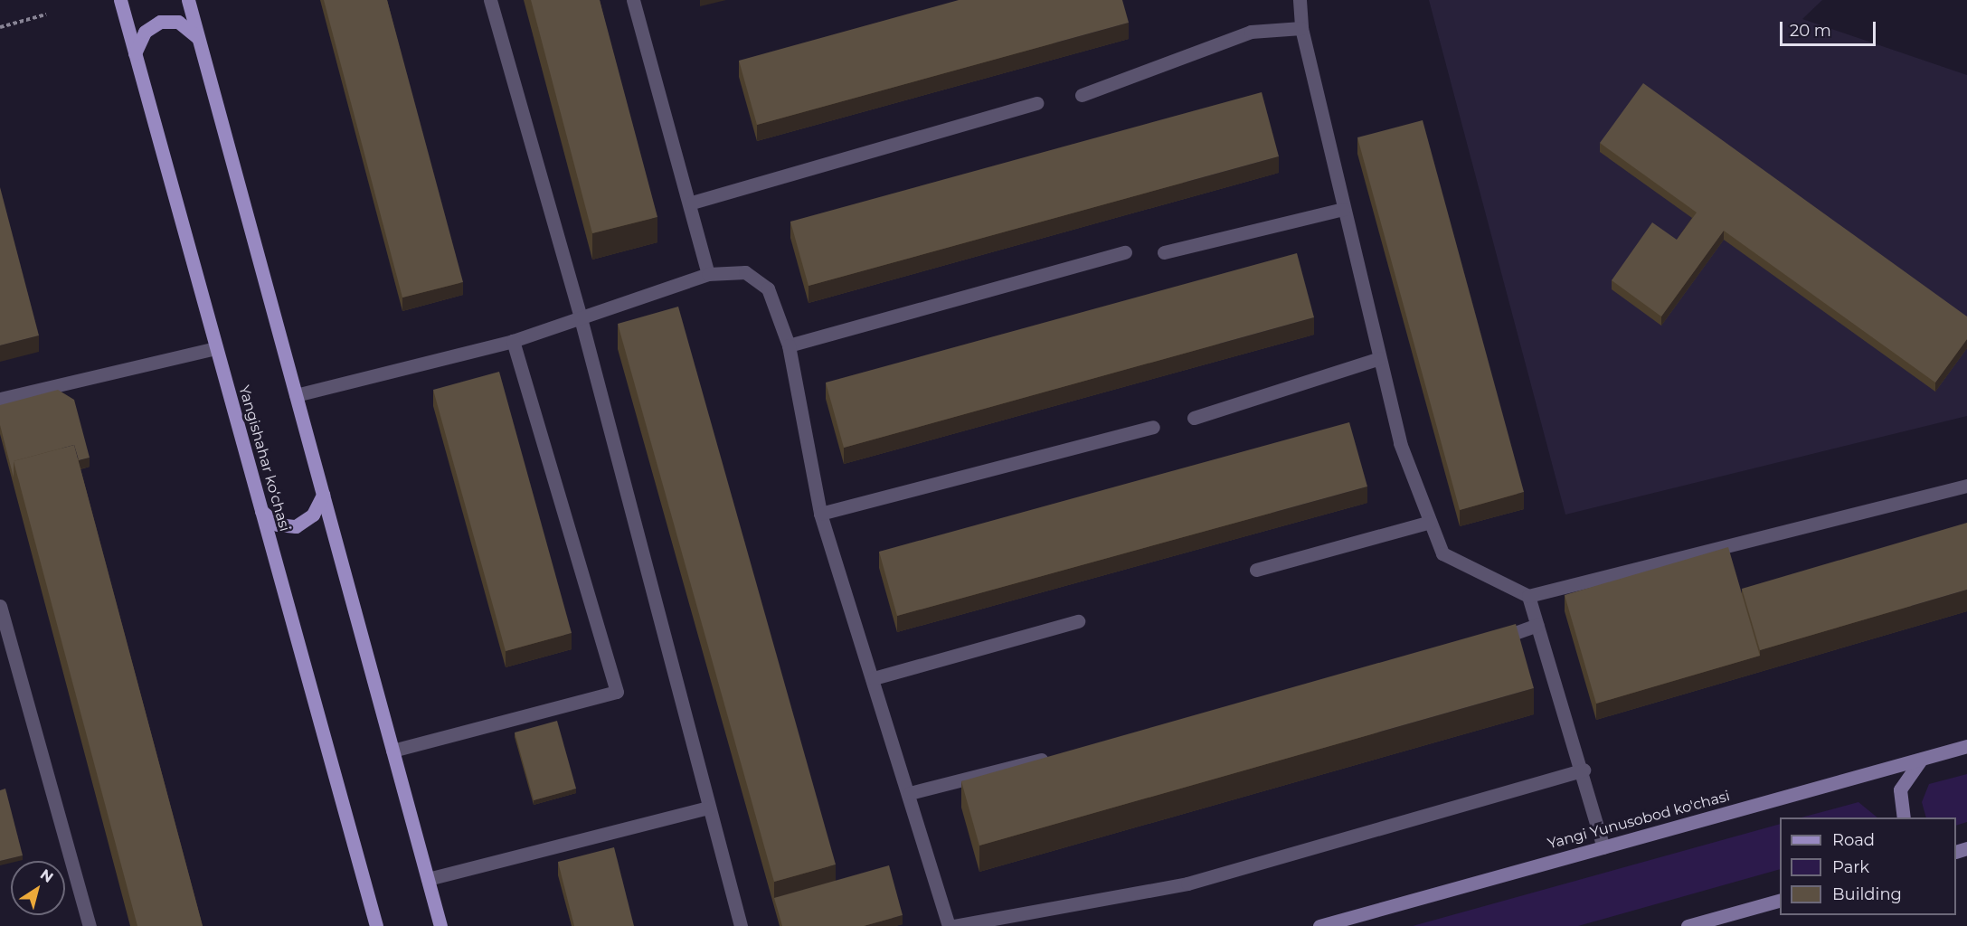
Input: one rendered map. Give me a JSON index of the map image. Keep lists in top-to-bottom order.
{
  "streets": {
    "main road": ["Yangishahar ko‘chasi", "Yangi Yunusobod ko'chasi"]
  },
  "legend": ["Road", "Park", "Building"],
  "scale_bar": "20 m",
  "north": "top right"
}
